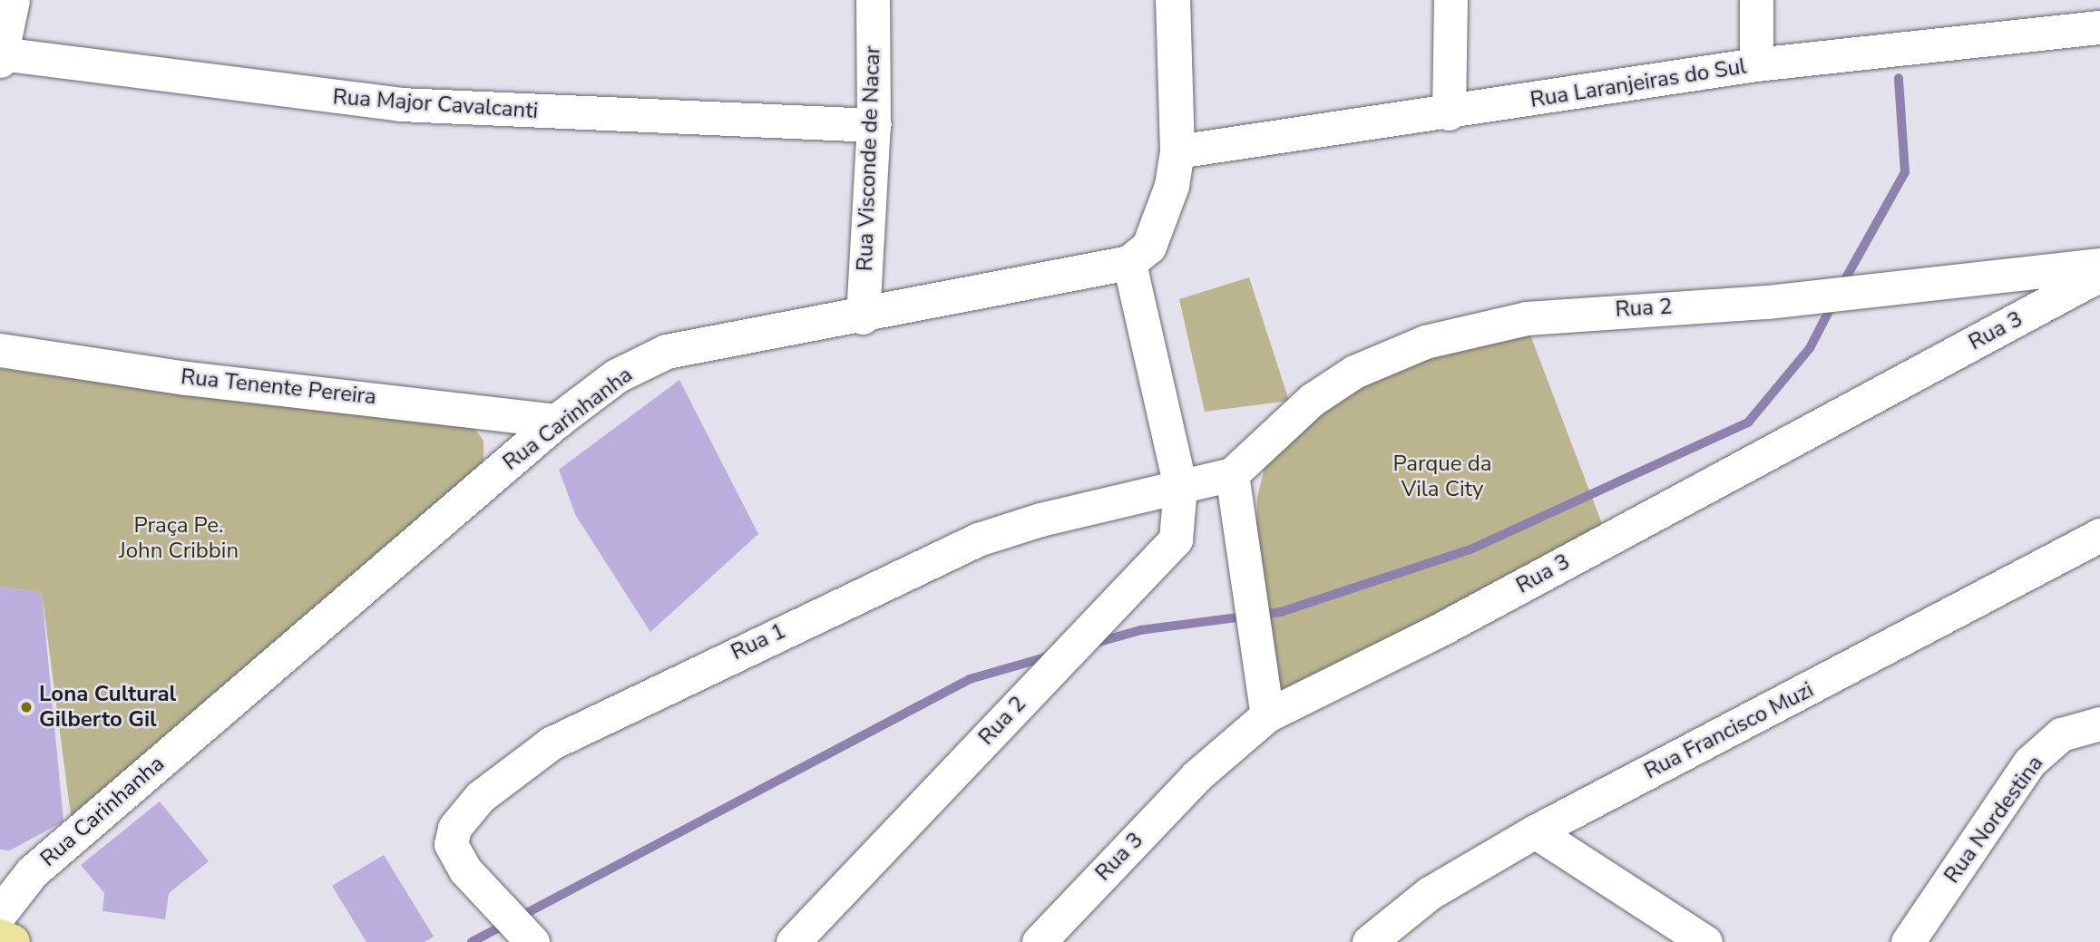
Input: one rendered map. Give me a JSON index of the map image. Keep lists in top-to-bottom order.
{
  "streets": {
    "street": [
      "Rua Laranjeiras do Sul",
      "Rua Major Cavalcanti",
      "Rua Visconde de Nacar",
      "Rua 2",
      "Rua 3",
      "Rua Tenente Pereira",
      "Rua Carinhanha",
      "Rua 1",
      "Rua Francisco Muzi",
      "Rua Nordestina"
    ]
  },
  "crossings": [
    ["Rua Major Cavalcanti", "Rua Visconde de Nacar"],
    ["Rua Visconde de Nacar", "Rua Carinhanha"],
    ["Rua 2", "Rua Carinhanha"],
    ["Rua 2", "Rua 1"],
    ["Rua Tenente Pereira", "Rua Carinhanha"]
  ],
  "parks": ["Parque da Vila City", "Praça Pe. John Cribbin"],
  "places": ["Lona Cultural Gilberto Gil"]
}
